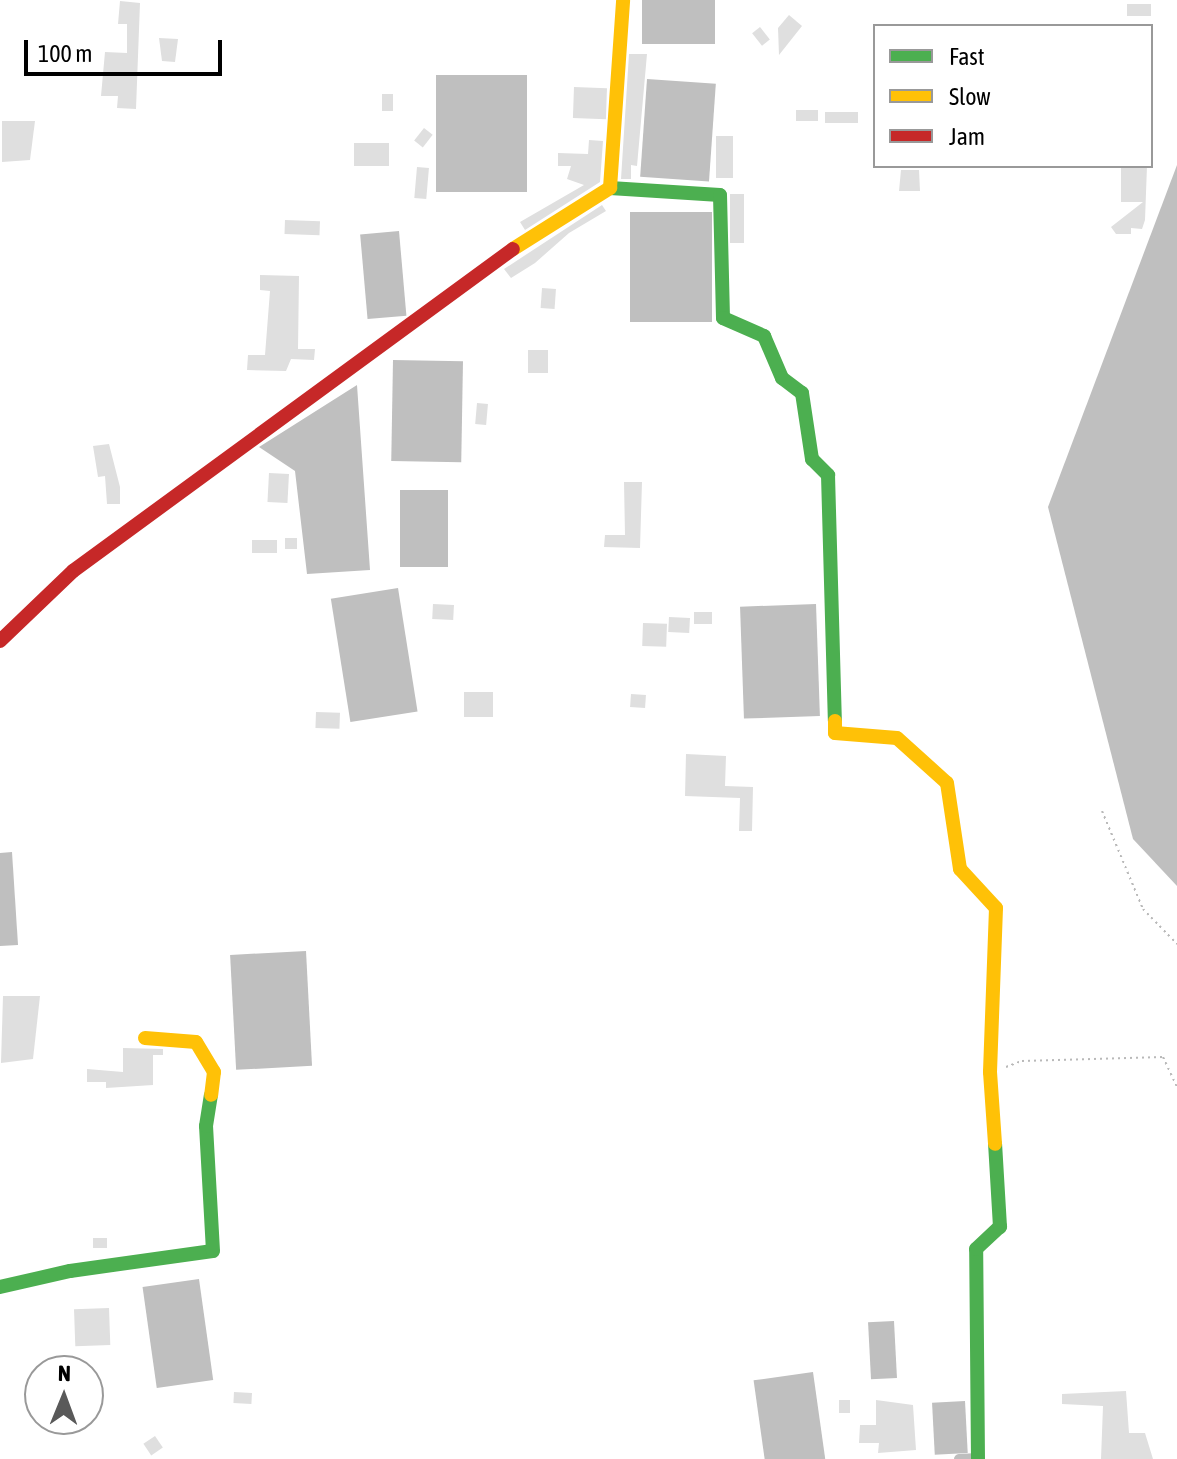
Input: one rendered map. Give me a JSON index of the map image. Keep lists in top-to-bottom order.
{
  "legend": ["Fast", "Slow", "Jam"],
  "scale_bar": "100 m",
  "north": "top"
}
